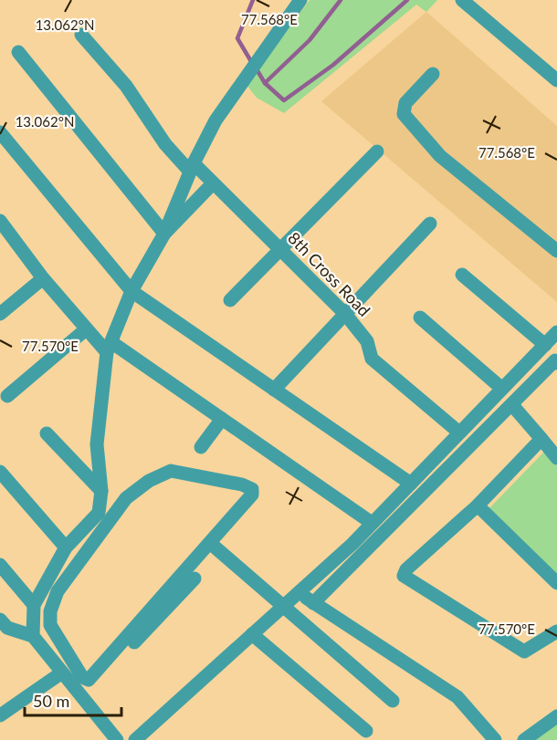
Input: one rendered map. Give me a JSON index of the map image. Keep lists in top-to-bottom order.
{
  "streets": {
    "street": ["8th Cross Road"]
  },
  "scale_bar": "50 m",
  "coordinates": ["77.568°E", "13.062°N", "77.570°E"]
}
